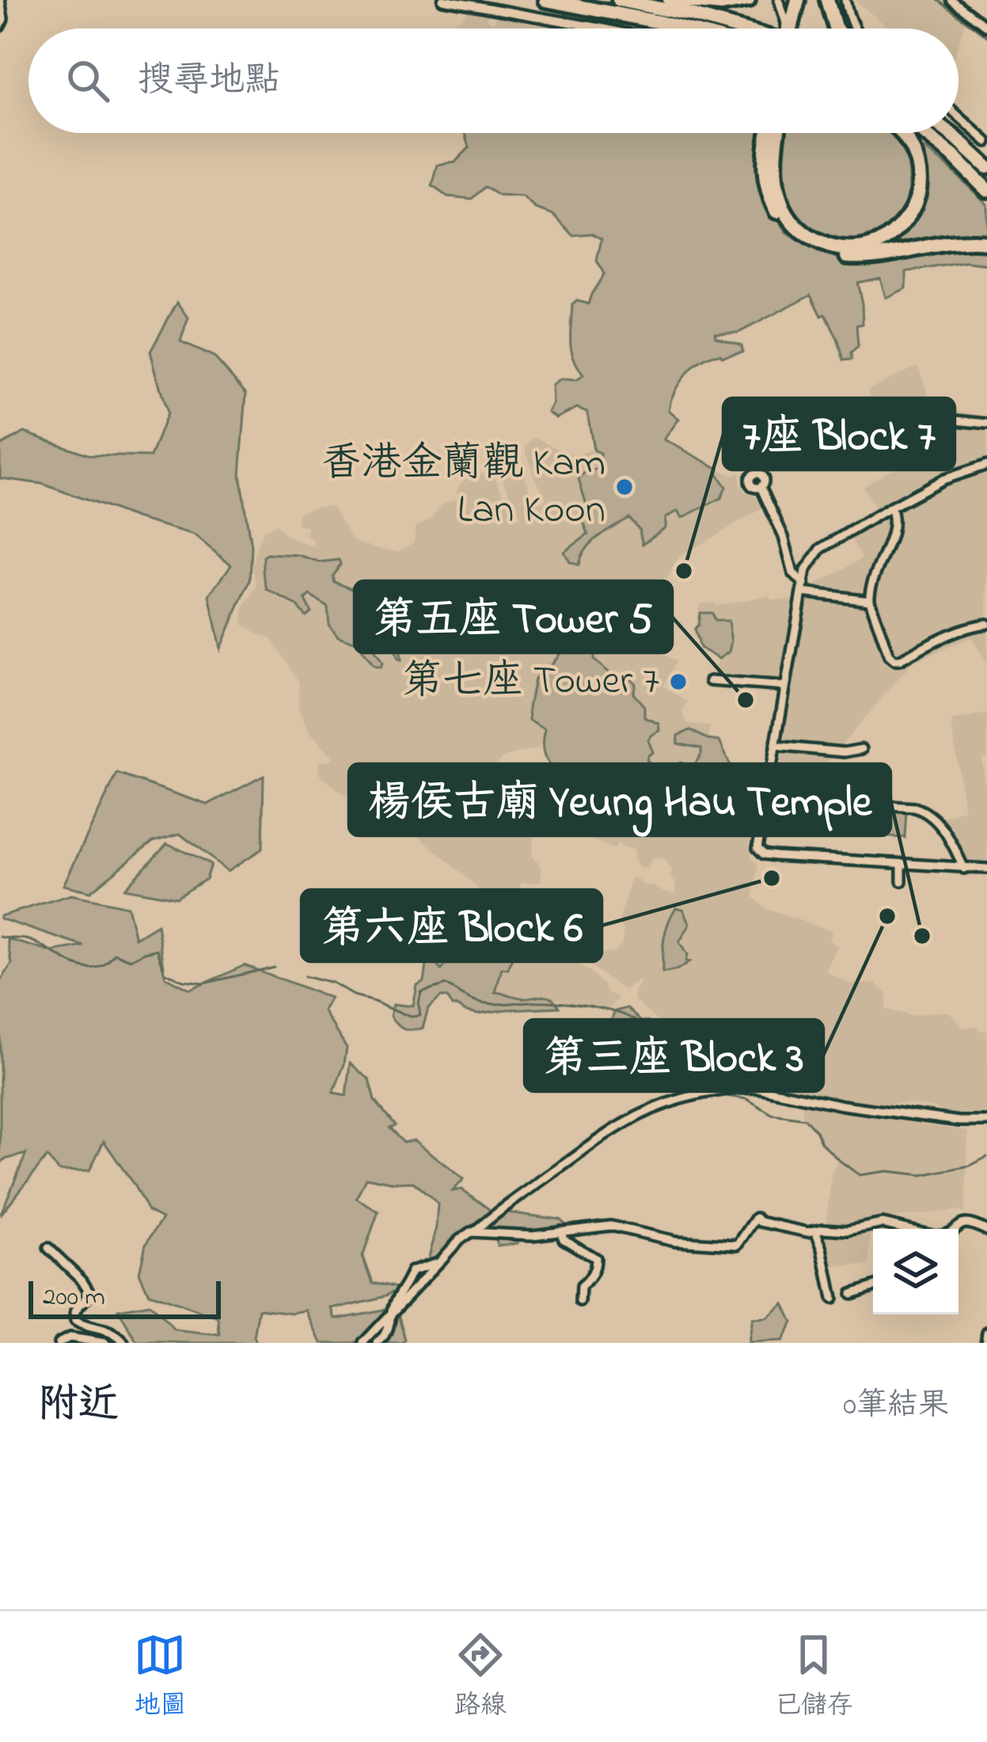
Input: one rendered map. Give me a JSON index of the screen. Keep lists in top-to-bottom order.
{
  "places": [
    "香港金蘭觀 Kam Lan Koon",
    "7座 Block 7",
    "第七座 Tower 7",
    "第五座 Tower 5",
    "第六座 Block 6",
    "第三座 Block 3",
    "楊侯古廟 Yeung Hau Temple"
  ],
  "scale_bar": "200 m",
  "page": {
    "search": "搜尋地點",
    "scale": "200 m",
    "heading": ["附近", "0筆結果"],
    "nav": ["地圖", "路線", "已儲存"]
  }
}
